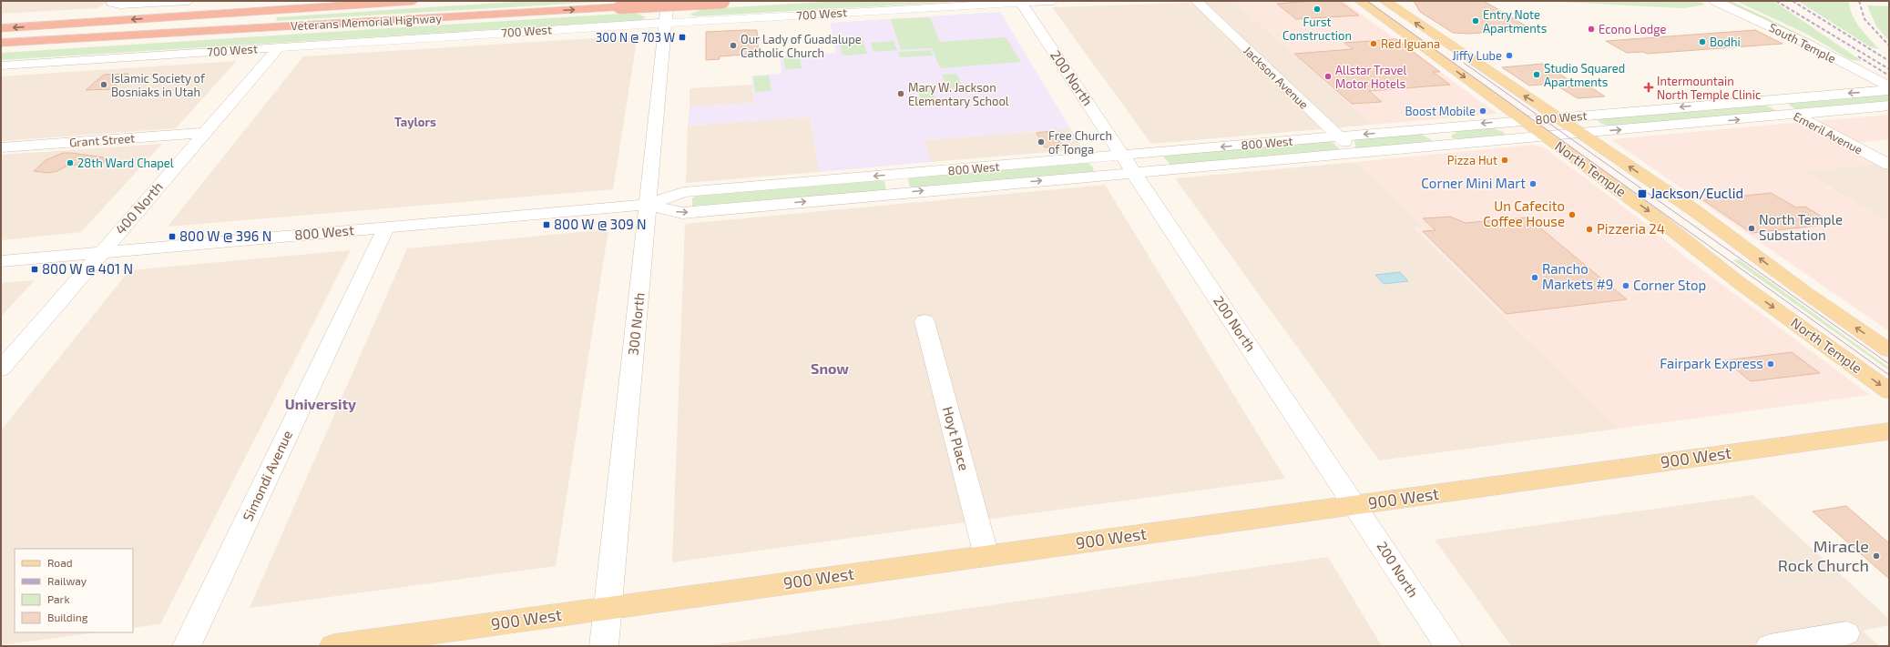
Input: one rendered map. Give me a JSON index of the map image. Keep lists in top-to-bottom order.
{
  "streets": {
    "highway": ["Veterans Memorial Highway"],
    "main road": ["North Temple", "900 West"],
    "street": [
      "700 West",
      "South Temple",
      "Jackson Avenue",
      "200 North",
      "800 West",
      "Emeril Avenue",
      "Grant Street",
      "400 North",
      "300 North",
      "Hoyt Place",
      "Simondi Avenue"
    ]
  },
  "crossings": [
    ["700 West", "200 North"],
    ["700 West", "400 North"],
    ["700 West", "300 North"],
    ["Jackson Avenue", "800 West"],
    ["200 North", "800 West"],
    ["200 North", "900 West"],
    ["800 West", "Emeril Avenue"],
    ["800 West", "North Temple"],
    ["800 West", "400 North"],
    ["800 West", "300 North"],
    ["800 West", "Simondi Avenue"],
    ["Grant Street", "400 North"],
    ["300 North", "900 West"],
    ["Hoyt Place", "900 West"]
  ],
  "districts": ["Taylors", "Snow", "University"],
  "places": {
    "other": [
      "Furst Construction",
      "Entry Note Apartments",
      "Econo Lodge",
      "Bodhi",
      "Red Iguana",
      "Our Lady of Guadalupe Catholic Church",
      "Jiffy Lube",
      "Studio Squared Apartments",
      "Allstar Travel Motor Hotels",
      "Islamic Society of Bosniaks in Utah",
      "Mary W. Jackson Elementary School",
      "Boost Mobile",
      "Free Church of Tonga",
      "Pizza Hut",
      "28th Ward Chapel",
      "Corner Mini Mart",
      "Un Cafecito Coffee House",
      "North Temple Substation",
      "Pizzeria 24",
      "Rancho Markets #9",
      "Corner Stop",
      "Fairpark Express",
      "Miracle Rock Church"
    ],
    "transit": [
      "300 N @ 703 W",
      "Jackson/Euclid",
      "800 W @ 309 N",
      "800 W @ 396 N",
      "800 W @ 401 N"
    ],
    "health": ["Intermountain North Temple Clinic"]
  },
  "legend": [
    "Road",
    "Railway",
    "Park",
    "Building"
  ]
}
